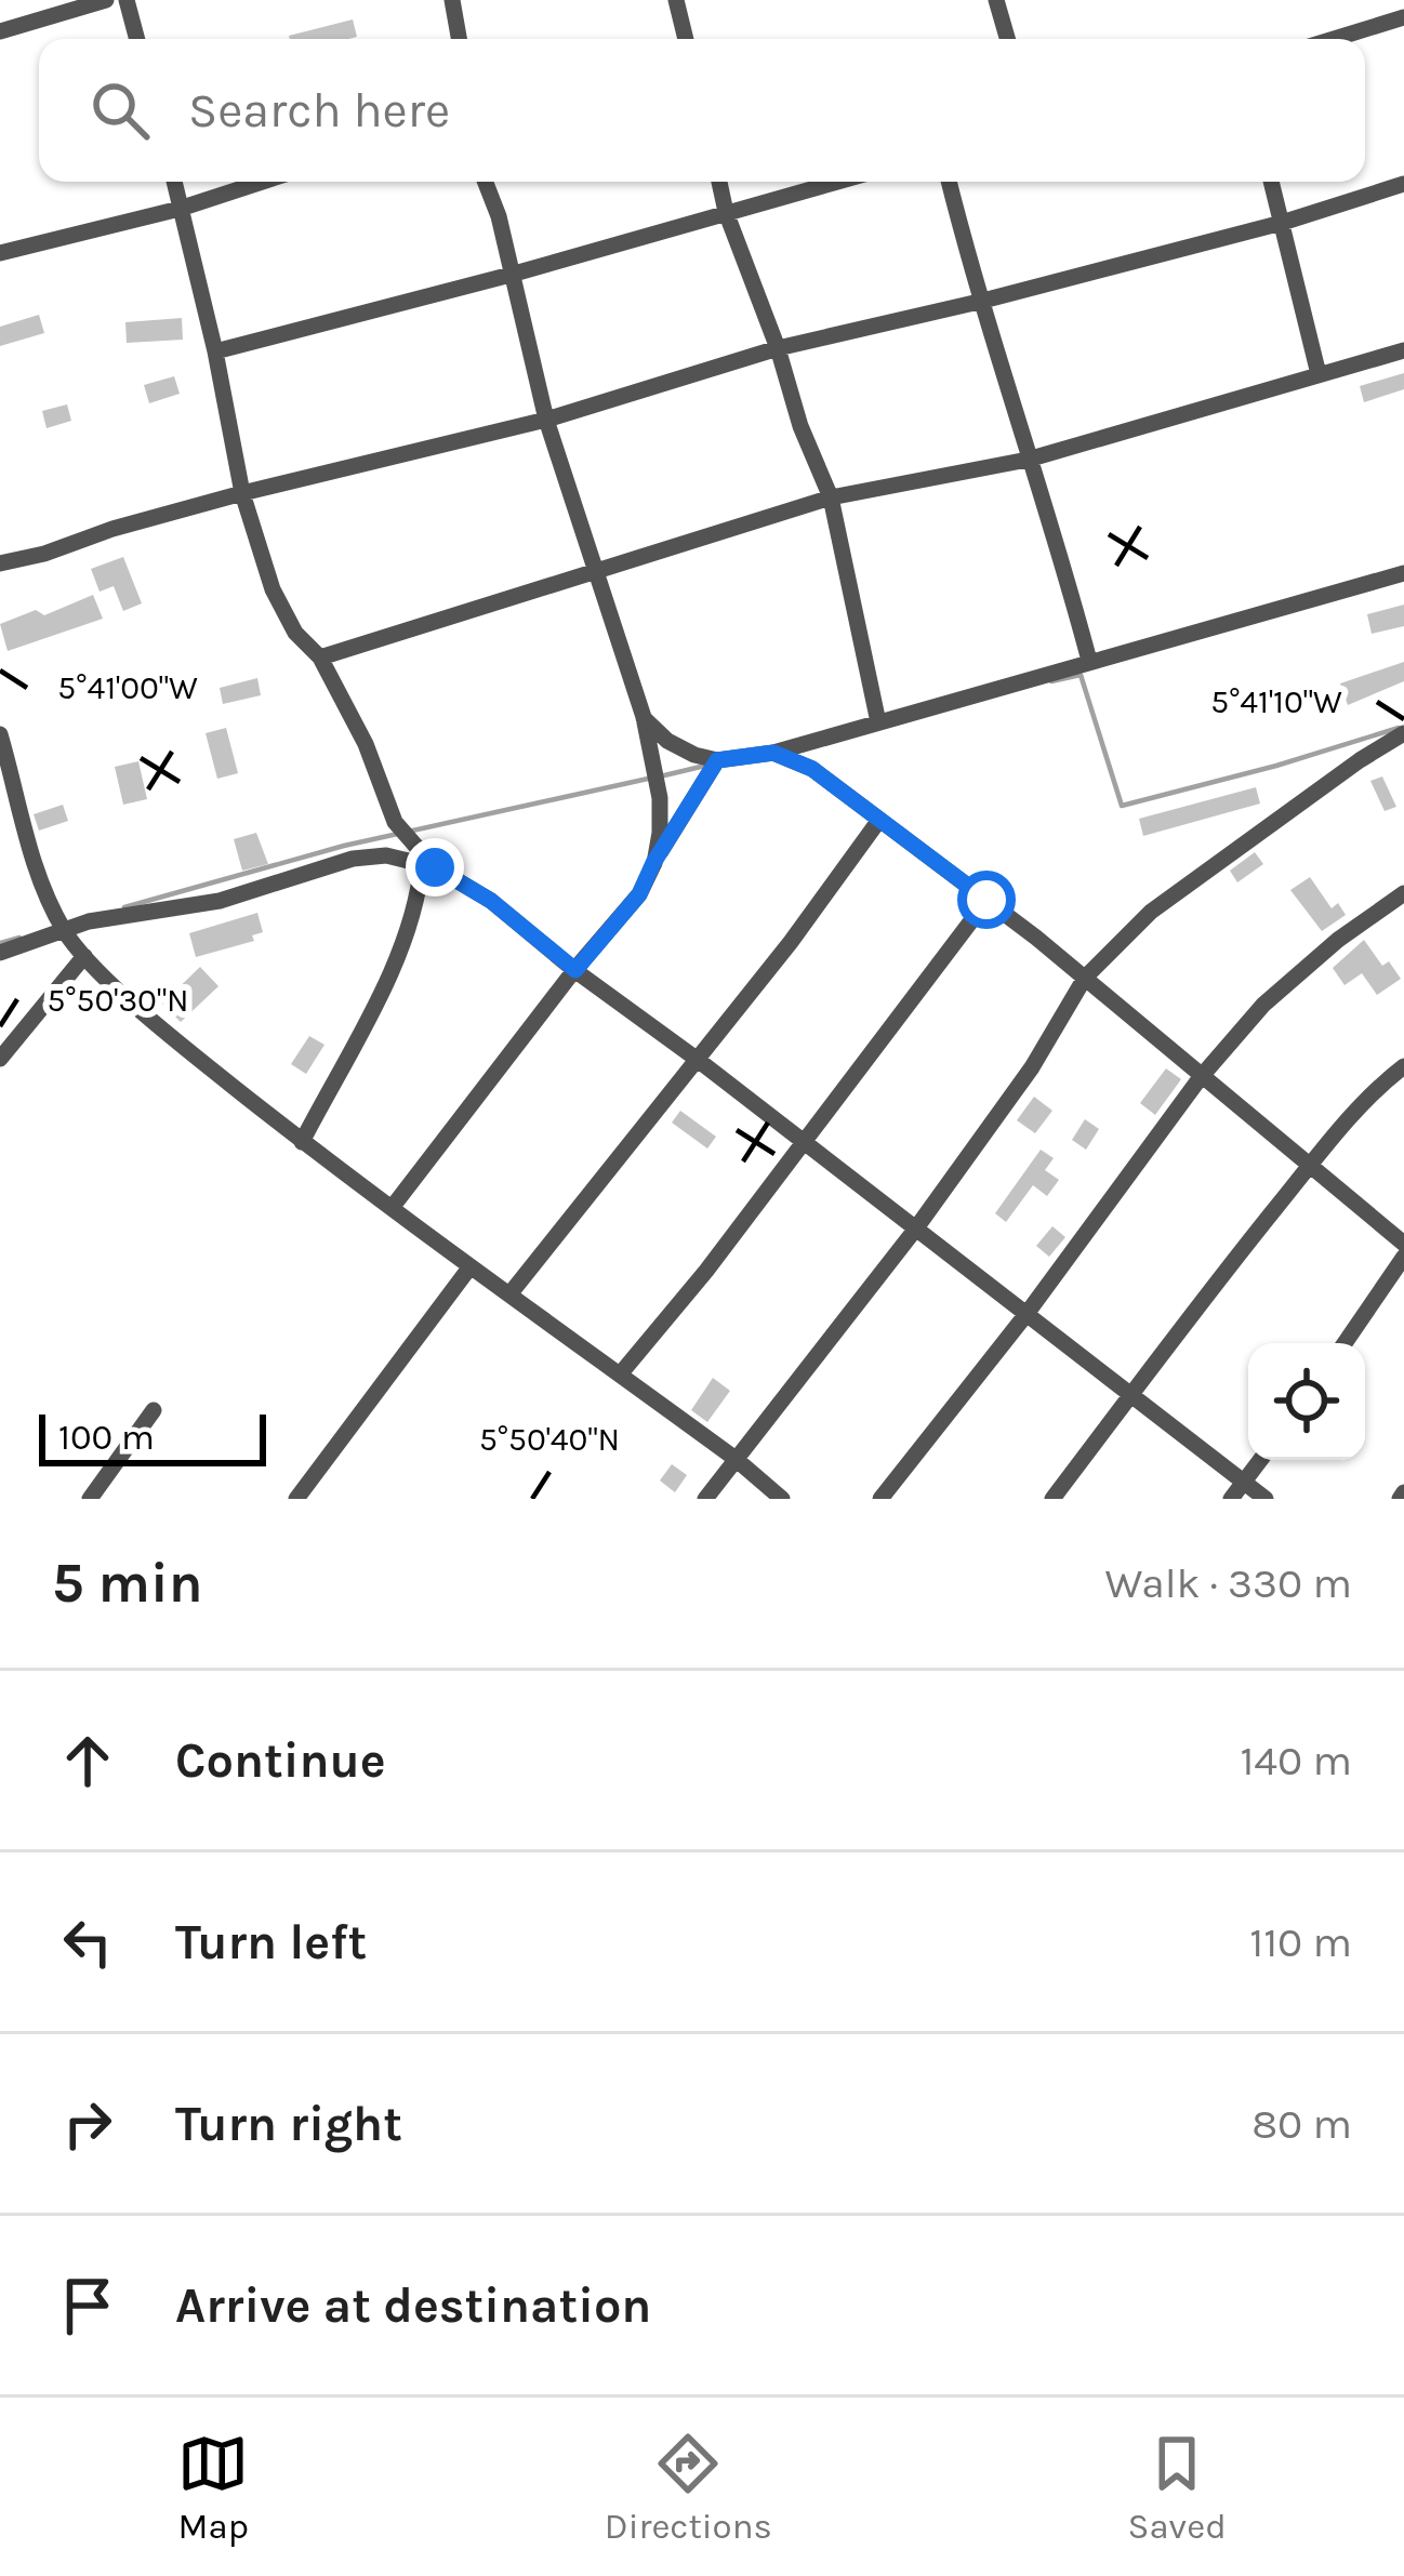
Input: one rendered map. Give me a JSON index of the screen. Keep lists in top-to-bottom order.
{
  "scale_bar": "100 m",
  "page": {
    "search": "Search here",
    "scale": "100 m",
    "heading": ["5 min", "Walk · 330 m"],
    "list": [
      ["Continue", "140 m"],
      ["Turn left", "110 m"],
      ["Turn right", "80 m"],
      "Arrive at destination"
    ],
    "nav": ["Map", "Directions", "Saved"]
  },
  "coordinates": [
    "5°41'00\"W",
    "5°41'10\"W",
    "5°50'30\"N",
    "5°50'40\"N"
  ]
}
